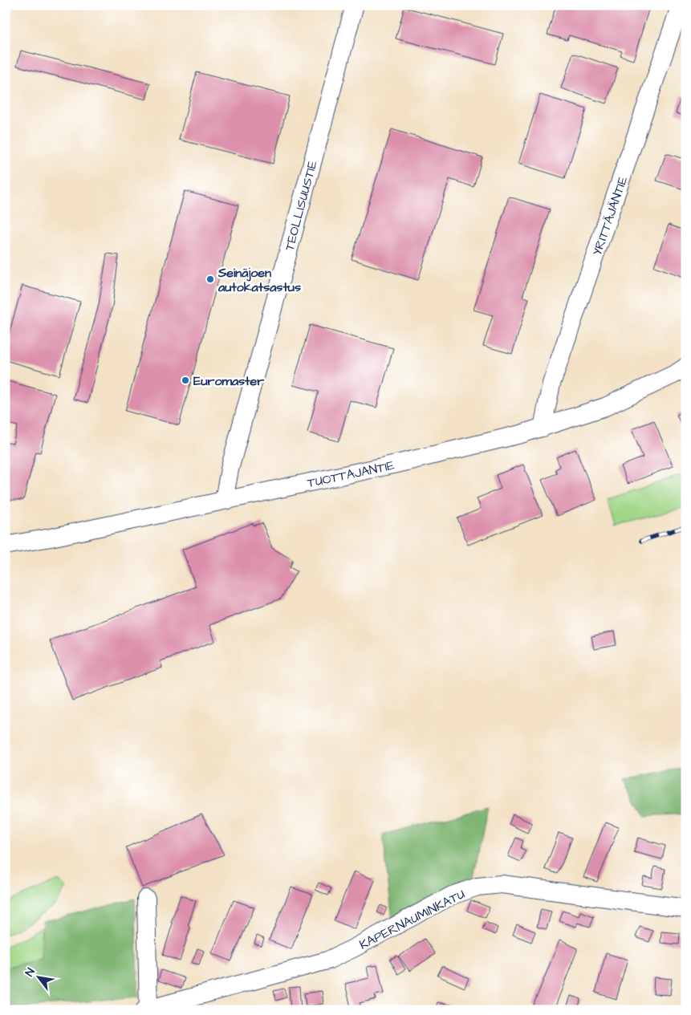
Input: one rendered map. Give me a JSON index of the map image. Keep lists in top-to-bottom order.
{
  "streets": {
    "street": [
      "TEOLLISUUSTIE",
      "YRITTÄJÄNTIE",
      "TUOTTAJANTIE",
      "KAPERNAUMINKATU"
    ]
  },
  "crossings": [
    ["TEOLLISUUSTIE", "TUOTTAJANTIE"],
    ["YRITTÄJÄNTIE", "TUOTTAJANTIE"]
  ],
  "places": ["Seinäjoen autokatsastus", "Euromaster"],
  "north": "top left"
}
